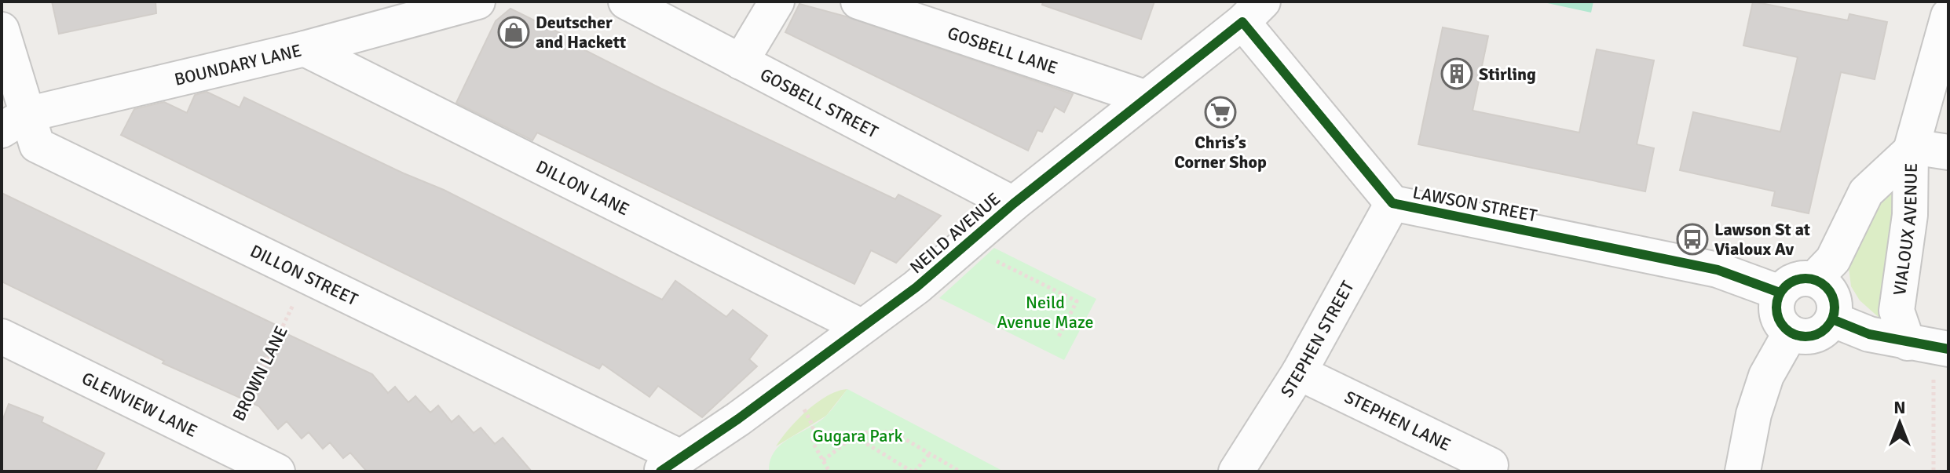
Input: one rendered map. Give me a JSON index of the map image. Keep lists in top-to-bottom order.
{
  "streets": {
    "street": [
      "GOSBELL LANE",
      "BOUNDARY LANE",
      "GOSBELL STREET",
      "DILLON LANE",
      "LAWSON STREET",
      "VIALOUX AVENUE",
      "NEILD AVENUE",
      "DILLON STREET",
      "STEPHEN STREET",
      "GLENVIEW LANE",
      "STEPHEN LANE"
    ],
    "path": ["BROWN LANE"]
  },
  "crossings": [
    ["GOSBELL LANE", "NEILD AVENUE"],
    ["BOUNDARY LANE", "DILLON LANE"],
    ["BOUNDARY LANE", "DILLON STREET"],
    ["GOSBELL STREET", "NEILD AVENUE"],
    ["DILLON LANE", "NEILD AVENUE"],
    ["LAWSON STREET", "VIALOUX AVENUE"],
    ["LAWSON STREET", "NEILD AVENUE"],
    ["LAWSON STREET", "STEPHEN STREET"],
    ["NEILD AVENUE", "DILLON STREET"],
    ["DILLON STREET", "BROWN LANE"],
    ["STEPHEN STREET", "STEPHEN LANE"],
    ["BROWN LANE", "GLENVIEW LANE"]
  ],
  "parks": ["Neild Avenue Maze", "Gugara Park"],
  "places": {
    "shop": ["Deutscher and Hackett"],
    "building": ["Stirling"],
    "supermarket": ["Chris’s Corner Shop"],
    "bus stop": ["Lawson St at Vialoux Av"]
  },
  "north": "top"
}
